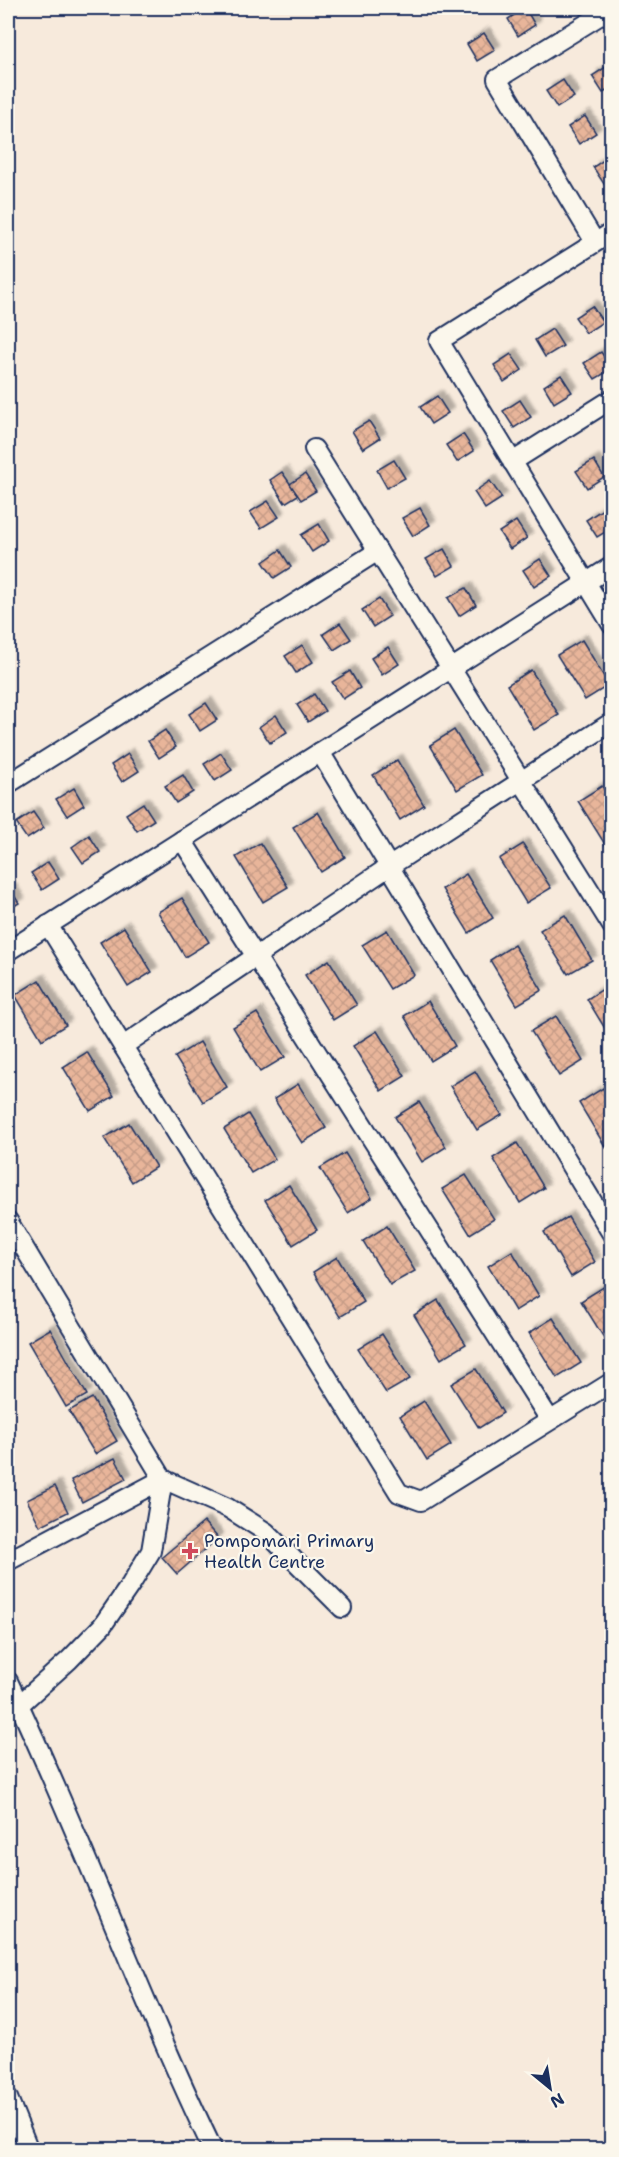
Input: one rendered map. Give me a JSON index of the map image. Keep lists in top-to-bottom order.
{
  "places": {
    "health": ["Pompomari Primary Health Centre"]
  },
  "north": "bottom right"
}
